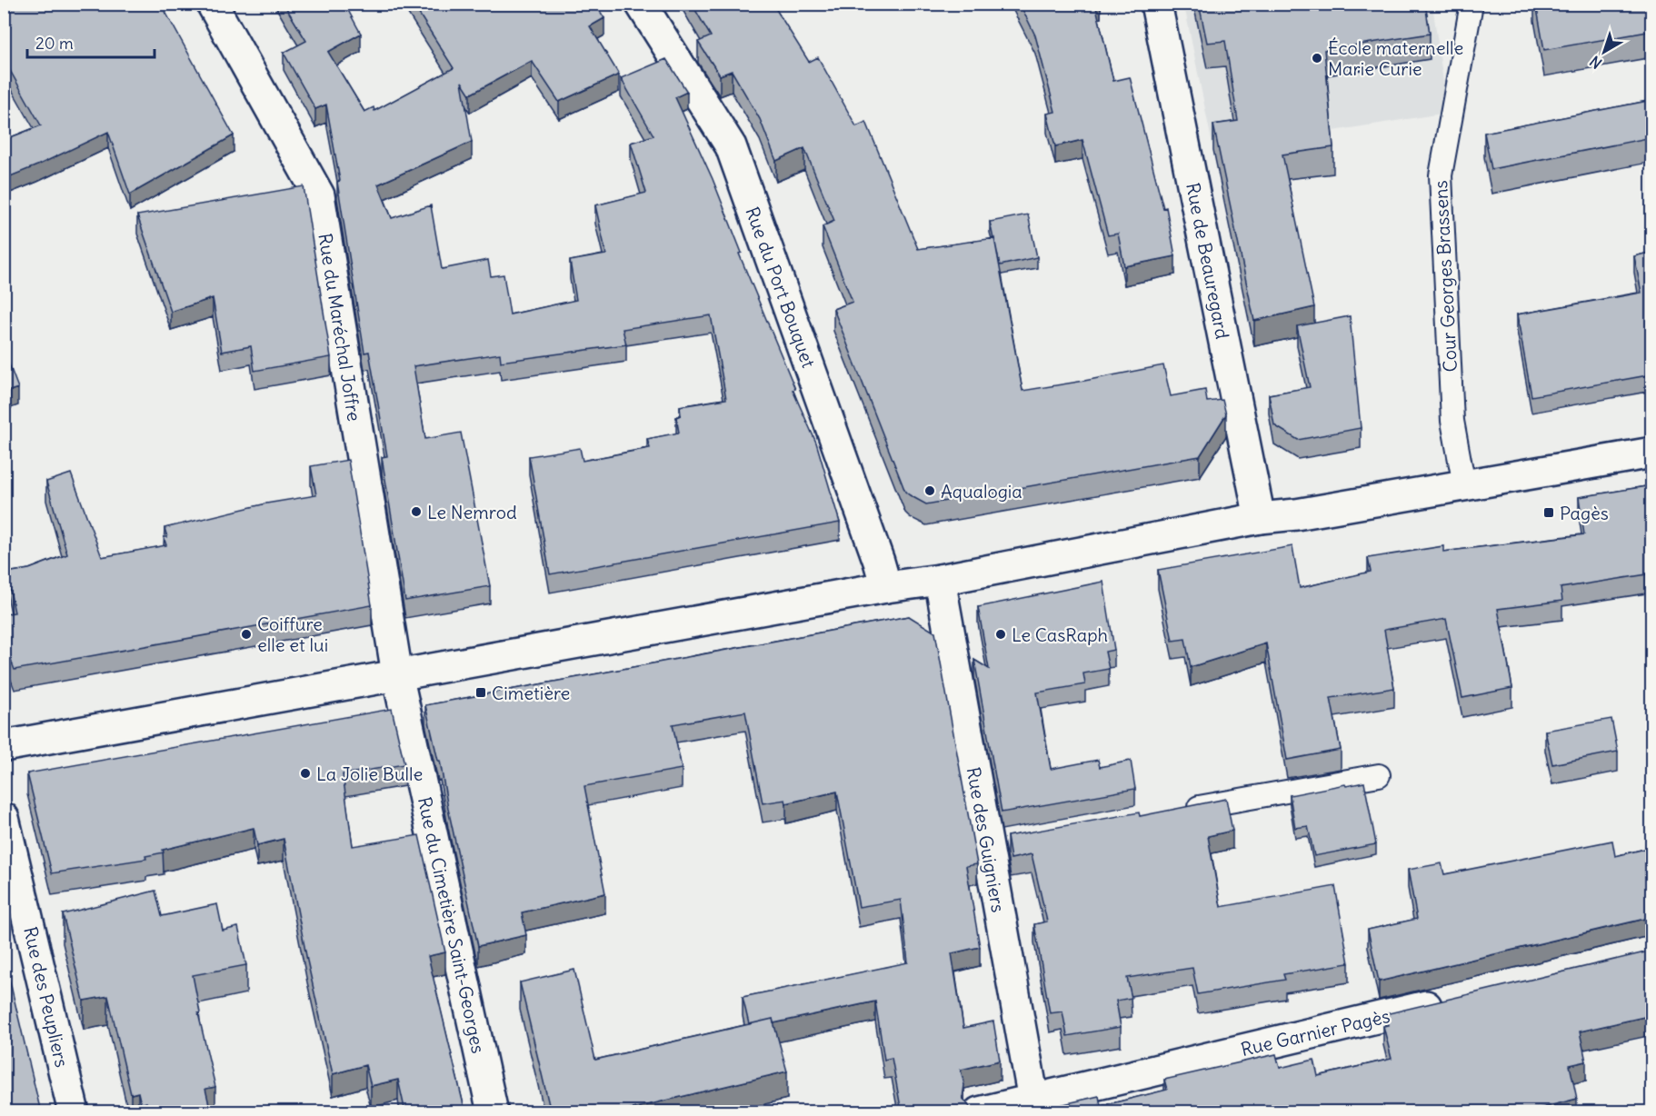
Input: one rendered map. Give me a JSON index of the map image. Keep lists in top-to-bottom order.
{
  "streets": {
    "street": [
      "Rue de Beauregard",
      "Rue du Port Bouquet",
      "Rue du Maréchal Joffre",
      "Rue des Guigniers",
      "Rue du Cimetière Saint-Georges",
      "Rue des Peupliers",
      "Rue Garnier Pagès"
    ],
    "lane": ["Cour Georges Brassens"]
  },
  "crossings": [
    ["Rue du Maréchal Joffre", "Rue du Cimetière Saint-Georges"],
    ["Rue des Guigniers", "Rue Garnier Pagès"]
  ],
  "places": {
    "other": [
      "École maternelle Marie Curie",
      "Aqualogia",
      "Le Nemrod",
      "Coiffure elle et lui",
      "Le CasRaph",
      "La Jolie Bulle"
    ],
    "transit": ["Pagès", "Cimetière"]
  },
  "scale_bar": "20 m",
  "north": "bottom left"
}
